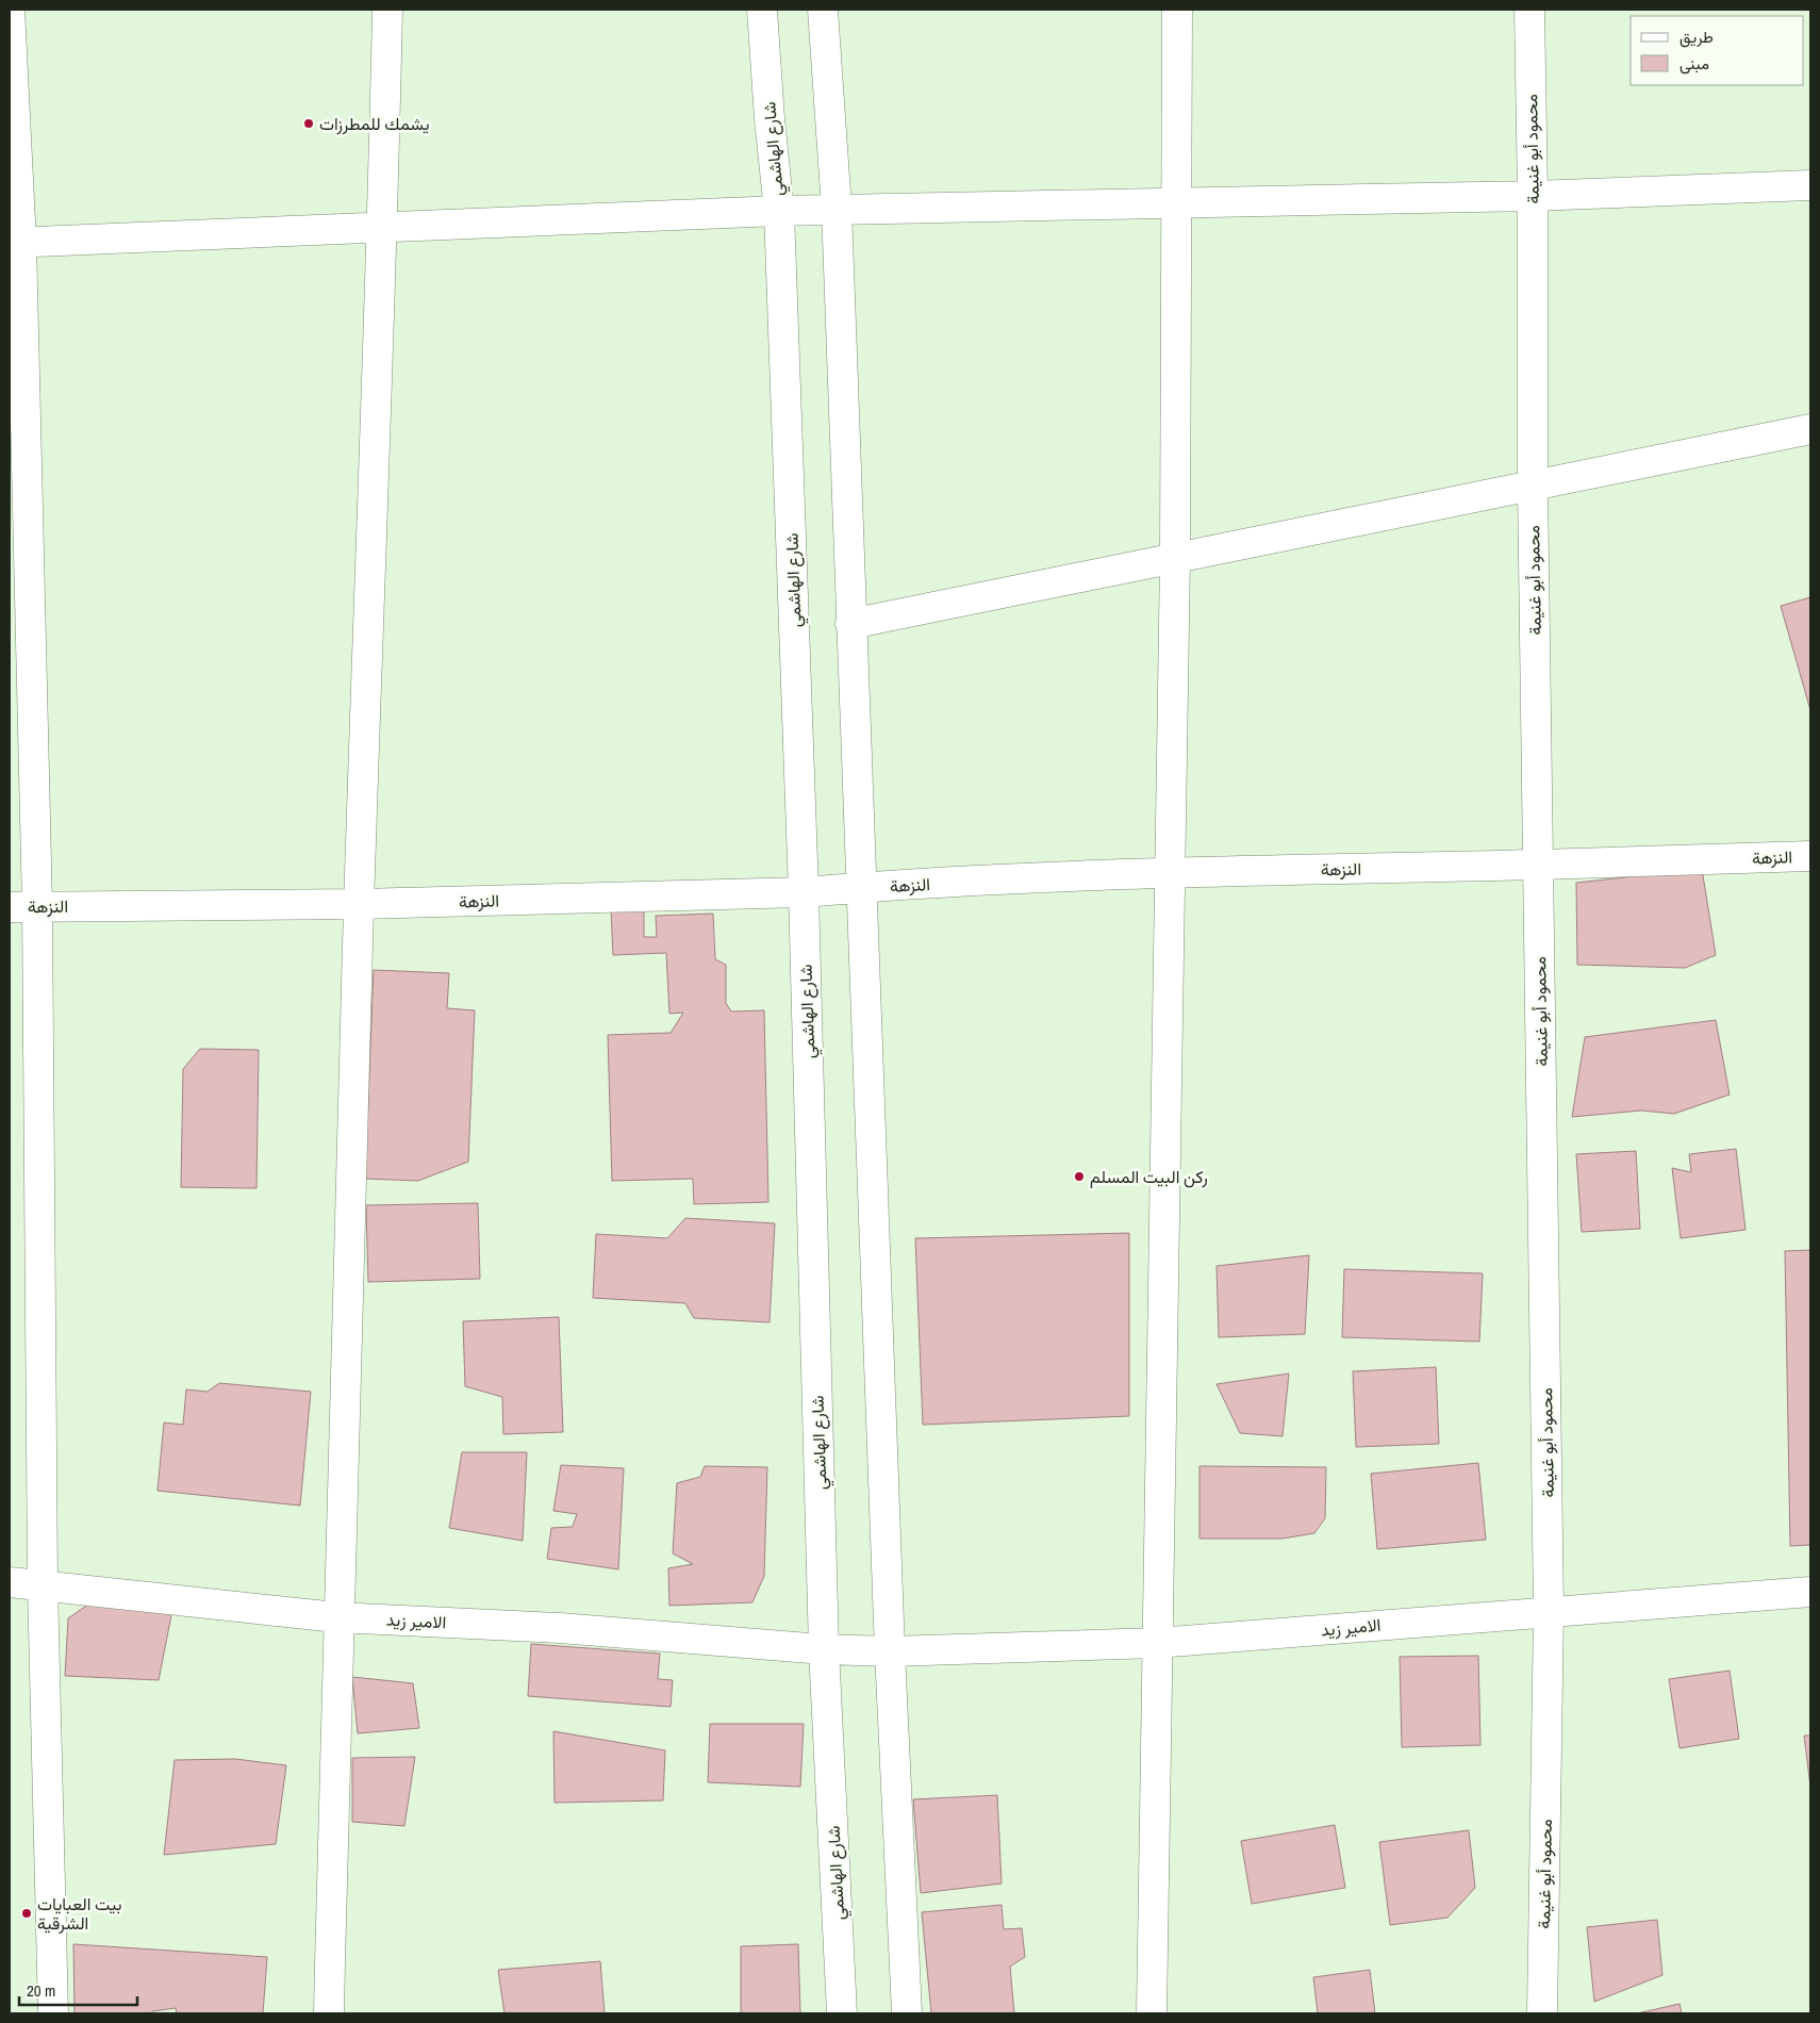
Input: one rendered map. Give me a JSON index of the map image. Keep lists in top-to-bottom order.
{
  "streets": {
    "street": [
      "شارع الهاشمي",
      "محمود أبو غنيمة",
      "النزهة",
      "الامير زيد"
    ]
  },
  "crossings": [
    ["شارع الهاشمي", "النزهة"],
    ["شارع الهاشمي", "الامير زيد"],
    ["محمود أبو غنيمة", "النزهة"],
    ["محمود أبو غنيمة", "الامير زيد"]
  ],
  "places": ["يشمك للمطرزات", "ركن البيت المسلم", "بيت العبايات الشرقية"],
  "legend": ["طريق", "مبنى"],
  "scale_bar": "20 m"
}
